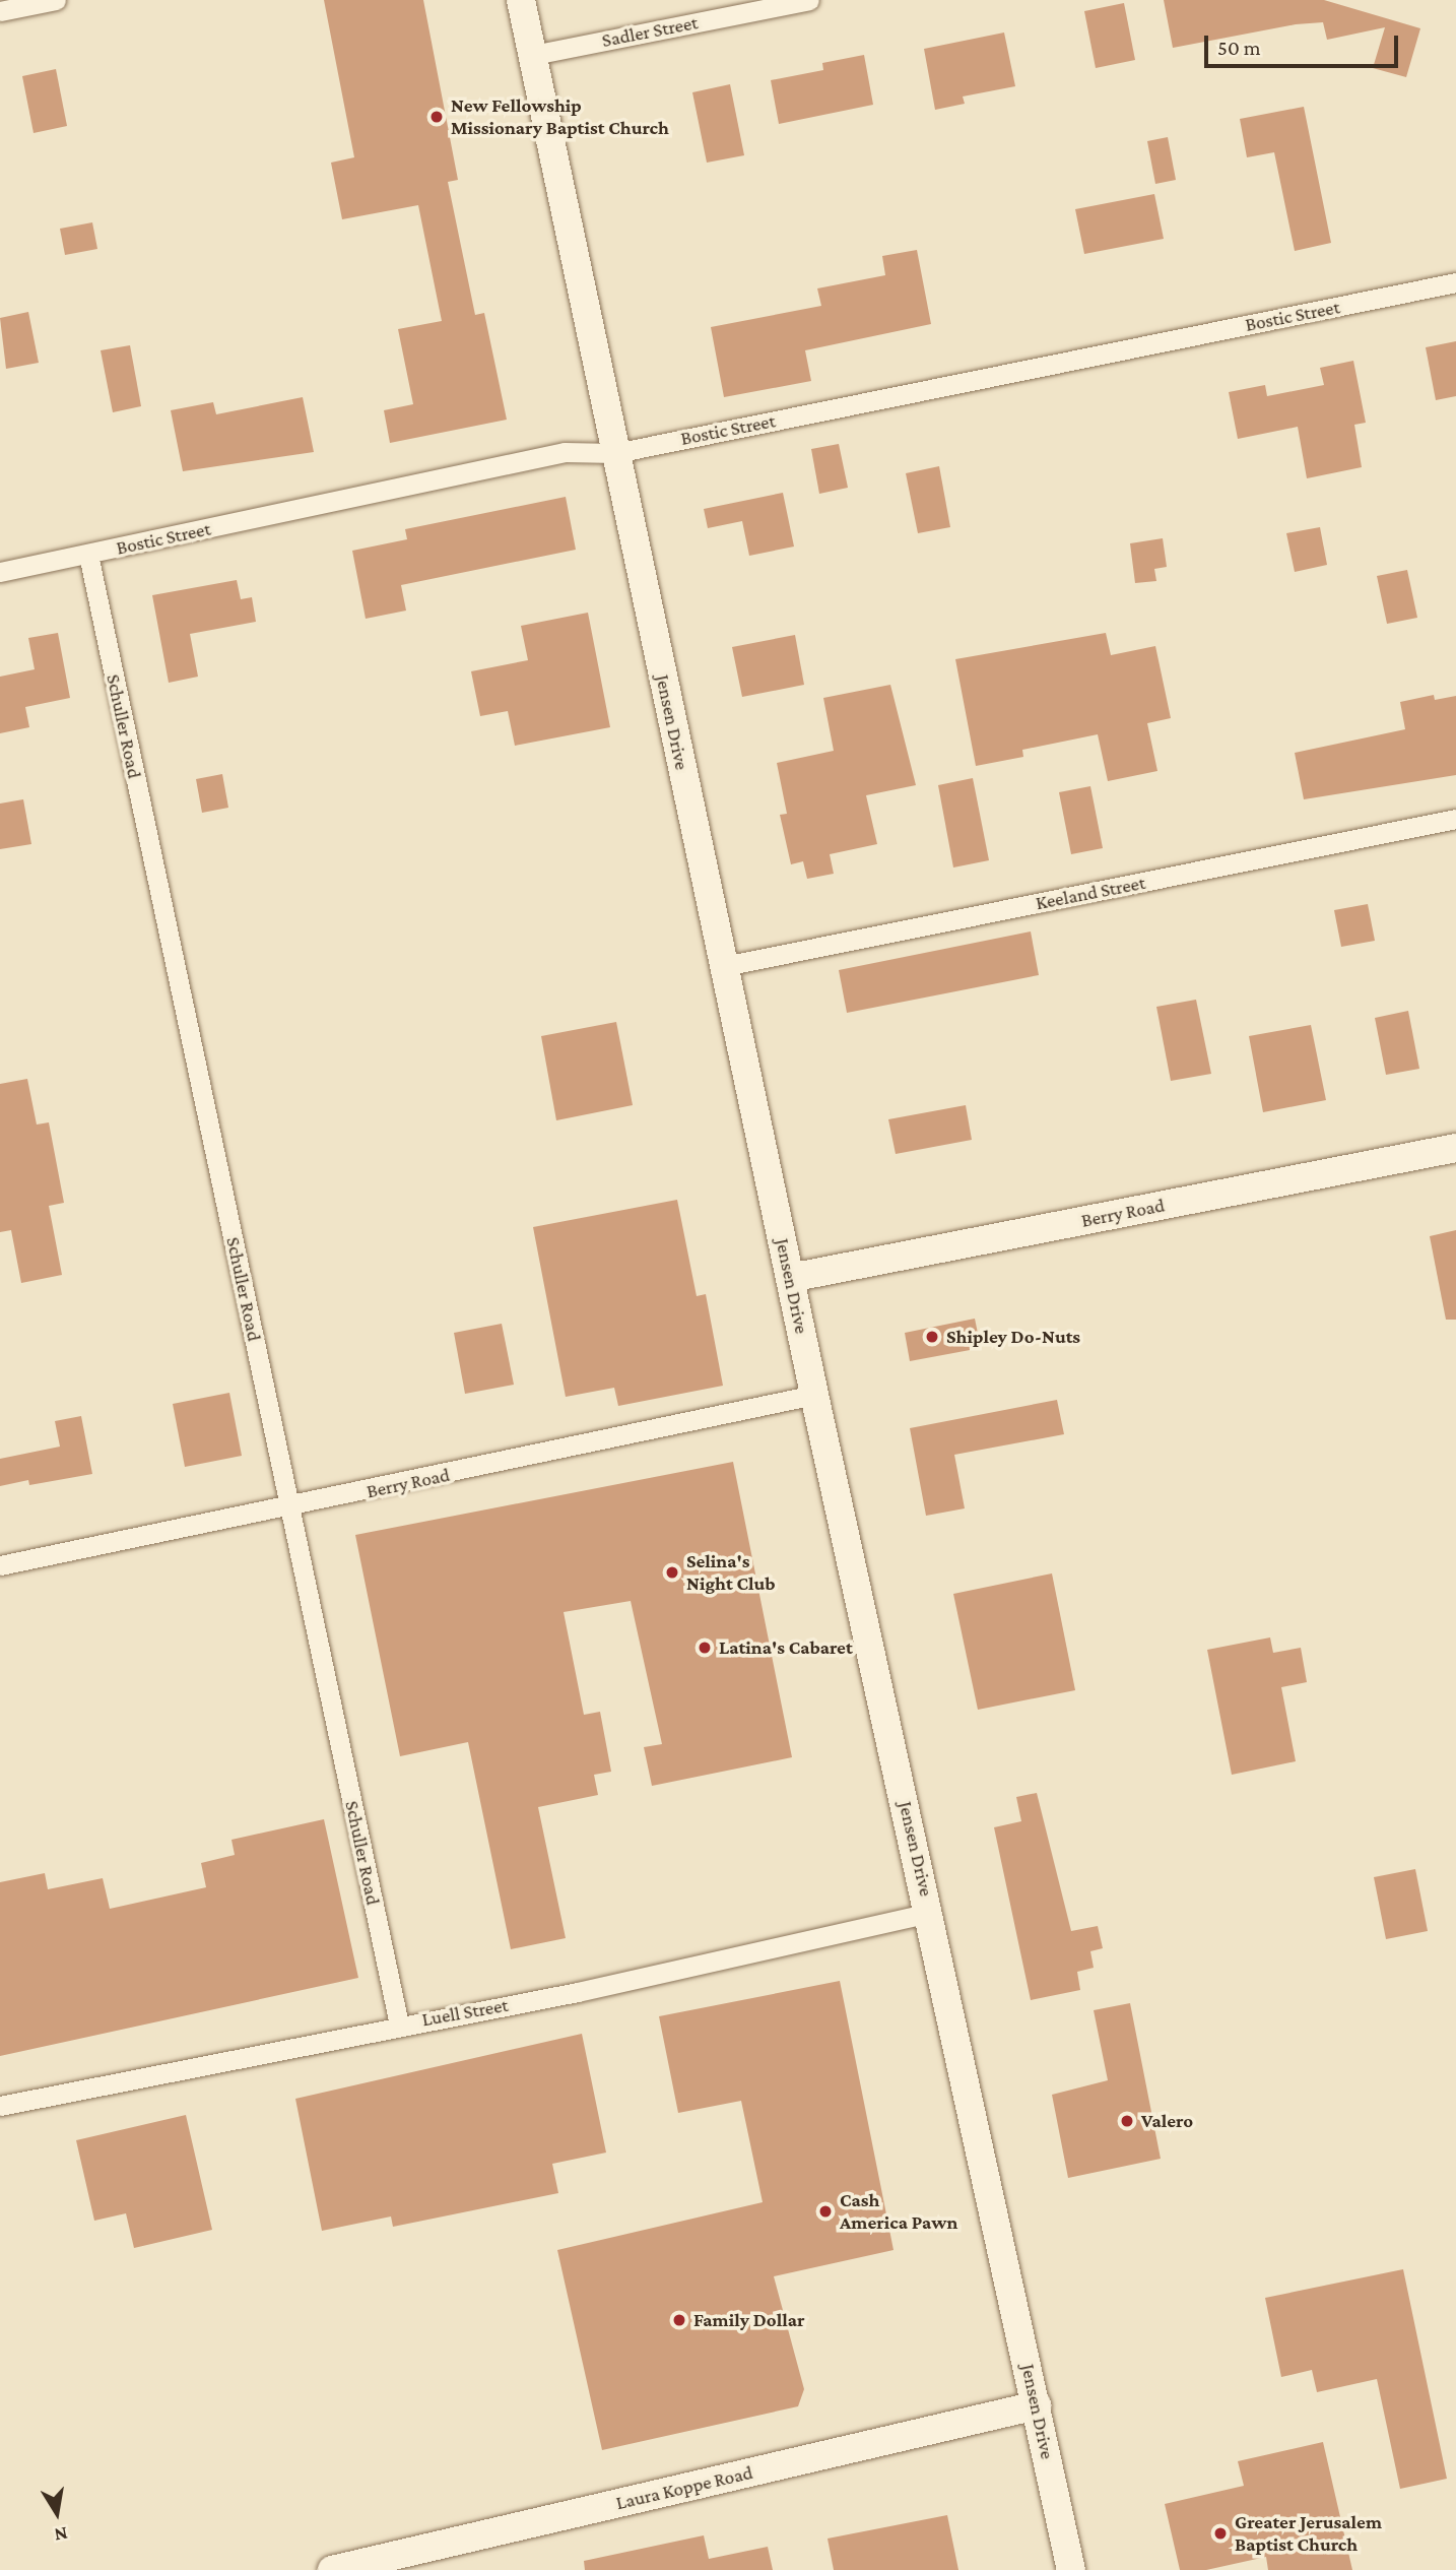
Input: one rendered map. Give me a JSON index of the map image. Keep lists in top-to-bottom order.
{
  "streets": {
    "main road": ["Jensen Drive", "Berry Road", "Laura Koppe Road"],
    "street": [
      "Sadler Street",
      "Bostic Street",
      "Schuller Road",
      "Keeland Street",
      "Luell Street"
    ]
  },
  "crossings": [
    ["Sadler Street", "Jensen Drive"],
    ["Bostic Street", "Jensen Drive"],
    ["Bostic Street", "Schuller Road"],
    ["Jensen Drive", "Keeland Street"],
    ["Jensen Drive", "Berry Road"],
    ["Jensen Drive", "Luell Street"],
    ["Jensen Drive", "Laura Koppe Road"],
    ["Schuller Road", "Berry Road"],
    ["Schuller Road", "Luell Street"]
  ],
  "places": [
    "New Fellowship Missionary Baptist Church",
    "Shipley Do-Nuts",
    "Selina's Night Club",
    "Latina's Cabaret",
    "Valero",
    "Cash America Pawn",
    "Family Dollar",
    "Greater Jerusalem Baptist Church"
  ],
  "scale_bar": "50 m",
  "north": "bottom"
}
